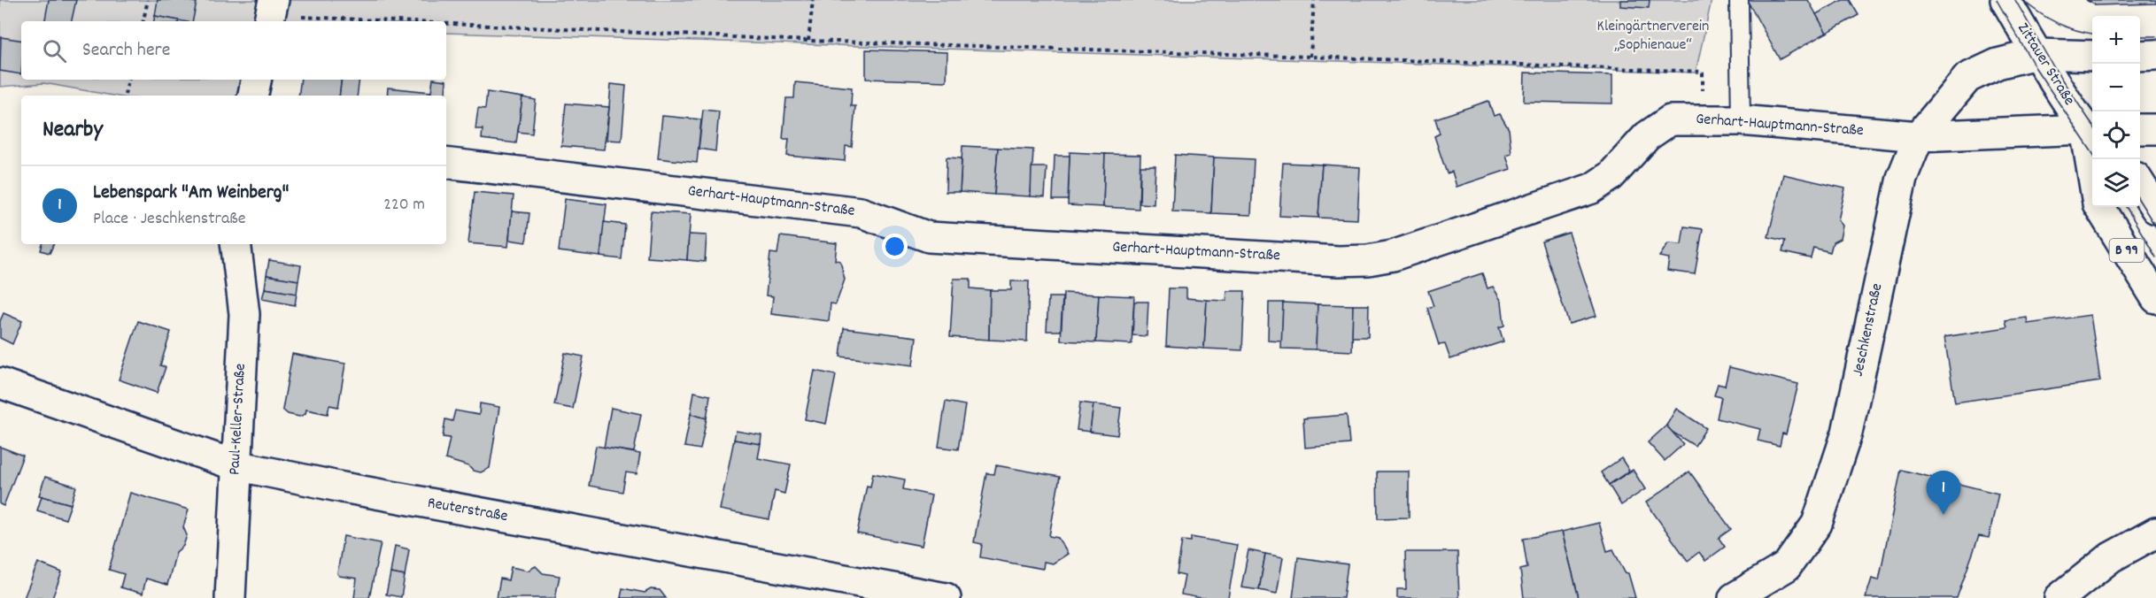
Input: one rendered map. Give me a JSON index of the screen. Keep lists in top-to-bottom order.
{
  "streets": {
    "street": [
      "Zittauer Straße",
      "Gerhart-Hauptmann-Straße",
      "B 99",
      "Jeschkenstraße",
      "Paul-Keller-Straße",
      "Reuterstraße"
    ]
  },
  "crossings": [
    ["Zittauer Straße", "Jeschkenstraße"],
    ["Gerhart-Hauptmann-Straße", "Jeschkenstraße"],
    ["Paul-Keller-Straße", "Reuterstraße"]
  ],
  "parks": ["Kleingärtnerverein „Sophienaue“"],
  "page": {
    "map_buttons": ["+", "−"],
    "search": "Search here",
    "heading": "Nearby",
    "list": [
      {
        "mark": "1",
        "name": "Lebenspark \"Am Weinberg\"",
        "note": "Place · Jeschkenstraße",
        "value": "220 m"
      }
    ],
    "pins": "1"
  }
}
